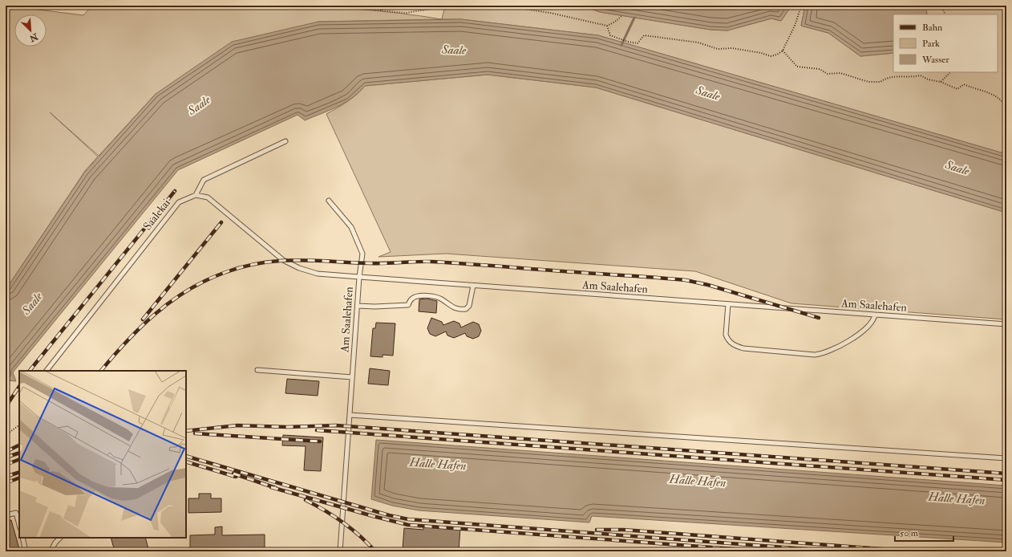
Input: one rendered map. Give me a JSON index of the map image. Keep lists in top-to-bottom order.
{
  "streets": {
    "lane": ["Saalekai", "Am Saalehafen"]
  },
  "water": ["Saale", "Halle Hafen"],
  "legend": ["Bahn", "Park", "Wasser"],
  "scale_bar": "50 m",
  "north": "bottom right"
}
